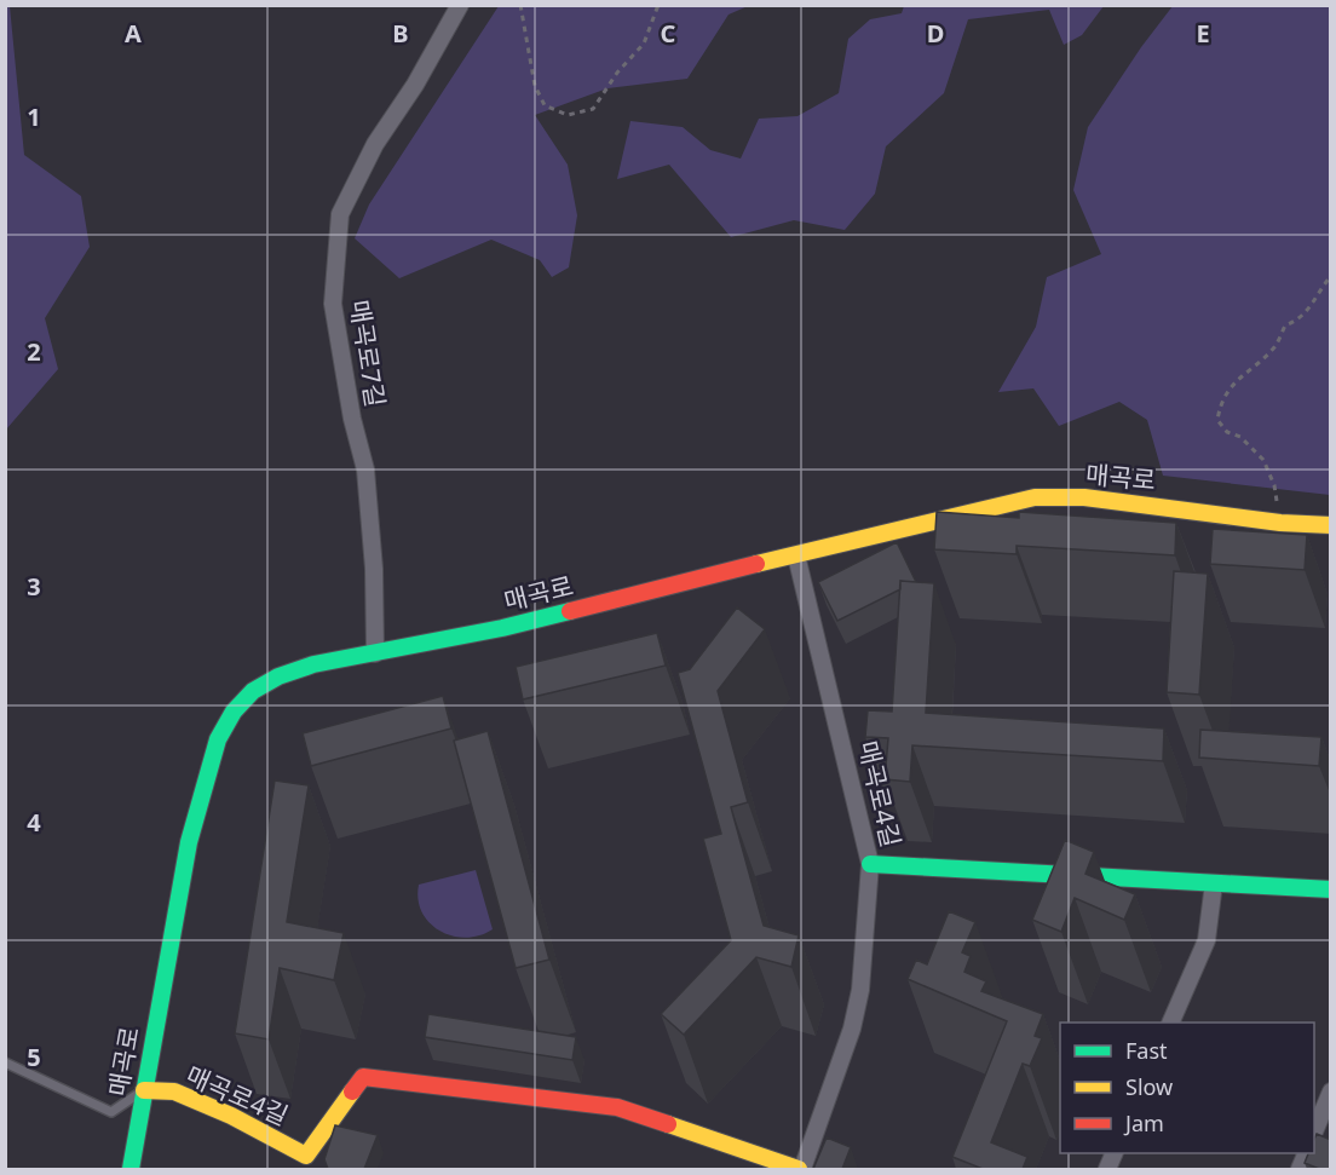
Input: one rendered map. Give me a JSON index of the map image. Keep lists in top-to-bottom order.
{
  "streets": {
    "street": ["매곡로7길", "매곡로", "매곡로4길"]
  },
  "crossings": [
    ["매곡로7길", "매곡로"],
    ["매곡로", "매곡로4길"]
  ],
  "legend": ["Fast", "Slow", "Jam"],
  "grid": {
    "columns": [
      "A",
      "B",
      "C",
      "D",
      "E"
    ],
    "rows": [
      "1",
      "2",
      "3",
      "4",
      "5"
    ]
  }
}
